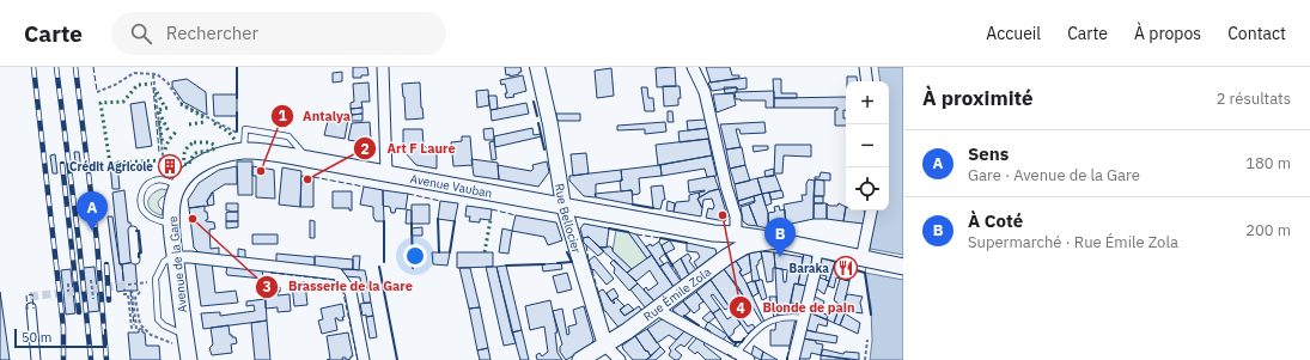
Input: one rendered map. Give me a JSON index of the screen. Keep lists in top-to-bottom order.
{
  "streets": {
    "main road": ["Avenue Vauban", "Avenue de la Gare", "Rue Émile Zola"],
    "street": ["Rue Bellocier"]
  },
  "crossings": [
    ["Avenue Vauban", "Rue Bellocier"],
    ["Avenue Vauban", "Avenue de la Gare"],
    ["Avenue Vauban", "Rue Émile Zola"],
    ["Rue Bellocier", "Rue Émile Zola"]
  ],
  "places": {
    "building": ["Crédit Agricole"],
    "other": [
      "Antalya",
      "Art F Laure",
      "Blonde de pain",
      "Brasserie de la Gare"
    ],
    "restaurant": ["Baraka"]
  },
  "scale_bar": "50 m",
  "page": {
    "header": "Carte",
    "search": "Rechercher",
    "nav": [
      "Accueil",
      "Carte",
      "À propos",
      "Contact"
    ],
    "heading": ["À proximité", "2 résultats"],
    "map_buttons": ["+", "−"],
    "list": [
      {
        "mark": "A",
        "name": "Sens",
        "note": "Gare · Avenue de la Gare",
        "value": "180 m"
      },
      {
        "mark": "B",
        "name": "À Coté",
        "note": "Supermarché · Rue Émile Zola",
        "value": "200 m"
      }
    ],
    "pins": ["A", "B"],
    "scale": "50 m"
  }
}
